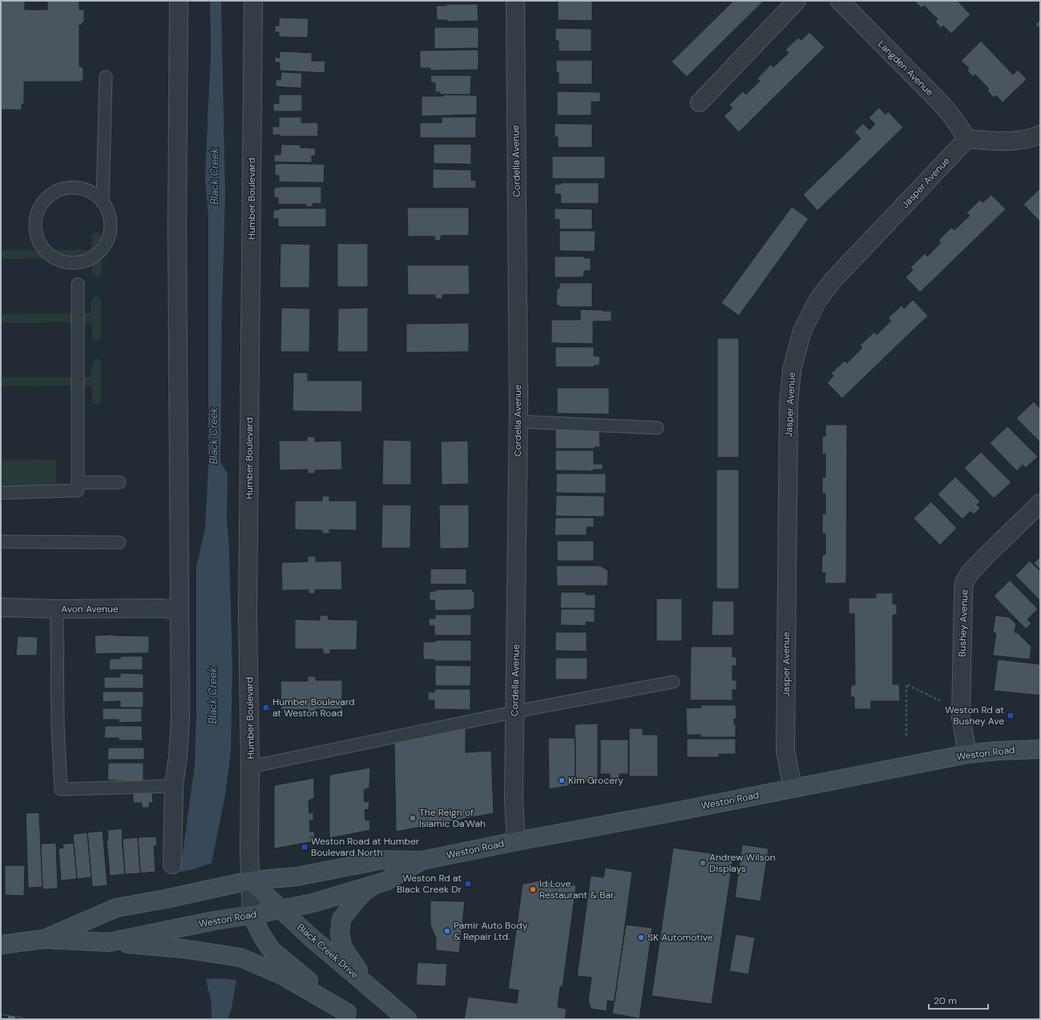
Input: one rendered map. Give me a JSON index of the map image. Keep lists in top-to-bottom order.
{
  "streets": {
    "main road": ["Weston Road", "Black Creek Drive"],
    "street": [
      "Langden Avenue",
      "Cordella Avenue",
      "Jasper Avenue",
      "Humber Boulevard",
      "Avon Avenue",
      "Bushey Avenue"
    ]
  },
  "crossings": [
    ["Langden Avenue", "Jasper Avenue"],
    ["Cordella Avenue", "Weston Road"],
    ["Jasper Avenue", "Weston Road"],
    ["Humber Boulevard", "Weston Road"],
    ["Humber Boulevard", "Black Creek Drive"],
    ["Bushey Avenue", "Weston Road"],
    ["Weston Road", "Black Creek Drive"]
  ],
  "water": ["Black Creek"],
  "places": {
    "transit": [
      "Humber Boulevard at Weston Road",
      "Weston Rd at Bushey Ave",
      "Weston Road at Humber Boulevard North",
      "Weston Rd at Black Creek Dr"
    ],
    "other": [
      "Kim Grocery",
      "The Reign of Islamic Da'Wah",
      "Andrew Wilson Displays",
      "Id Love Restaurant & Bar",
      "Pamir Auto Body & Repair Ltd.",
      "SK Automotive"
    ]
  },
  "scale_bar": "20 m"
}
